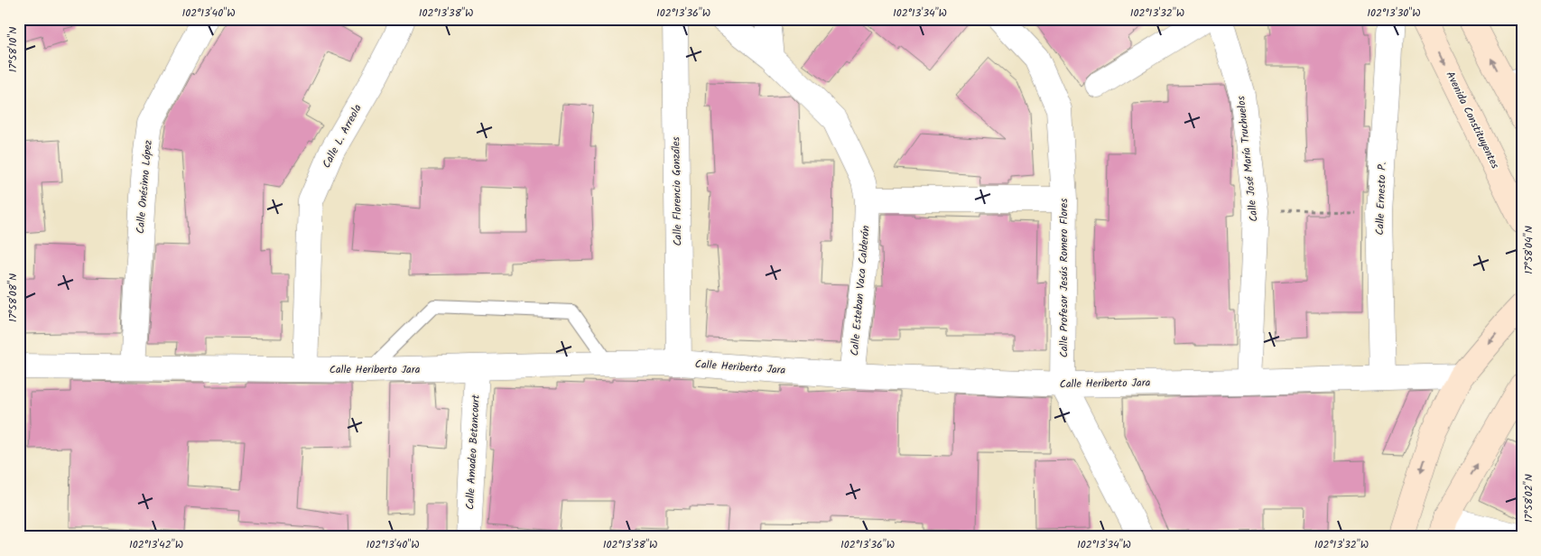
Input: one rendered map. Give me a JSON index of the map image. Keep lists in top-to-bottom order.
{
  "streets": {
    "street": [
      "Avenida Constituyentes",
      "Calle L. Arreola",
      "Calle José María Truchuelos",
      "Calle Onésimo López",
      "Calle Florencio Gonzáles",
      "Calle Ernesto P.",
      "Calle Profesor Jesús Romero Flores",
      "Calle Esteban Vaca Calderón",
      "Calle Heriberto Jara",
      "Calle Amadeo Betancourt"
    ]
  },
  "crossings": [
    ["Calle L. Arreola", "Calle Heriberto Jara"],
    ["Calle José María Truchuelos", "Calle Heriberto Jara"],
    ["Calle Onésimo López", "Calle Heriberto Jara"],
    ["Calle Florencio Gonzáles", "Calle Heriberto Jara"],
    ["Calle Ernesto P.", "Calle Heriberto Jara"],
    ["Calle Profesor Jesús Romero Flores", "Calle Heriberto Jara"],
    ["Calle Esteban Vaca Calderón", "Calle Heriberto Jara"],
    ["Calle Heriberto Jara", "Calle Amadeo Betancourt"]
  ],
  "coordinates": [
    "102°13'40\"W",
    "102°13'38\"W",
    "102°13'36\"W",
    "102°13'34\"W",
    "102°13'32\"W",
    "102°13'30\"W",
    "17°58'10\"N",
    "17°58'04\"N",
    "17°58'08\"N",
    "17°58'02\"N",
    "102°13'42\"W"
  ]
}
